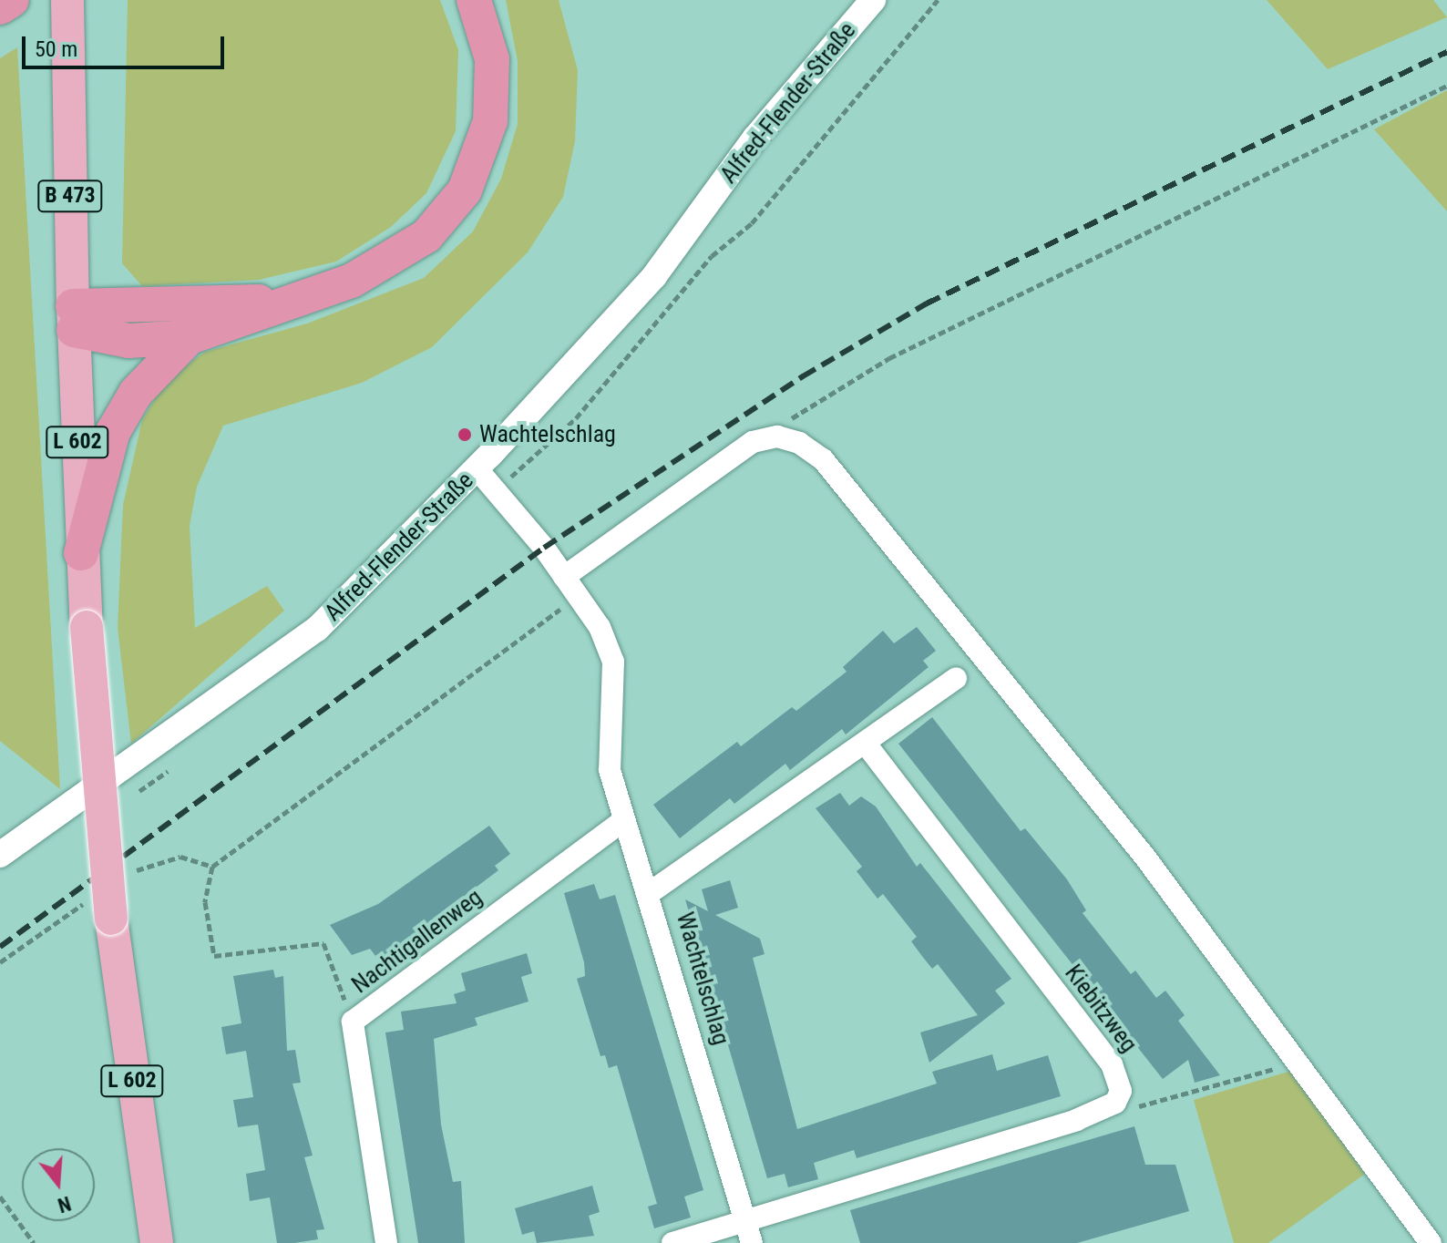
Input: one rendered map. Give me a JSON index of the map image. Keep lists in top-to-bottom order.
{
  "streets": {
    "main road": ["B 473", "L 602"],
    "street": [
      "Alfred-Flender-Straße",
      "Nachtigallenweg",
      "Wachtelschlag",
      "Kiebitzweg"
    ]
  },
  "crossings": [
    ["Alfred-Flender-Straße", "Wachtelschlag"],
    ["B 473", "L 602"],
    ["Nachtigallenweg", "Wachtelschlag"]
  ],
  "places": ["Wachtelschlag"],
  "scale_bar": "50 m",
  "north": "bottom"
}
